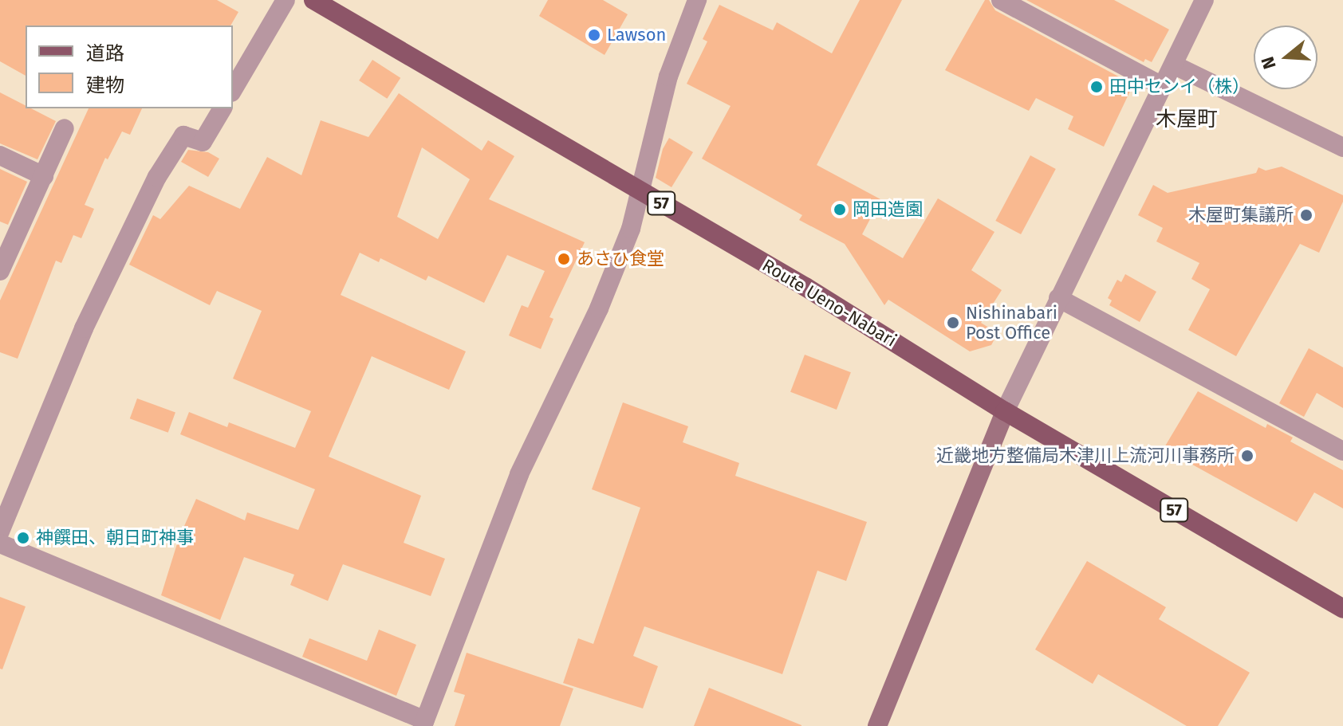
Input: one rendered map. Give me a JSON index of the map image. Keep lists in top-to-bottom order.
{
  "streets": {
    "main road": ["57", "Route Ueno-Nabari"]
  },
  "districts": ["木屋町"],
  "places": [
    "Lawson",
    "田中センイ（株）",
    "岡田造園",
    "木屋町集議所",
    "あさひ食堂",
    "Nishinabari Post Office",
    "近畿地方整備局木津川上流河川事務所",
    "神饌田、朝日町神事"
  ],
  "legend": ["道路", "建物"],
  "north": "left"
}
